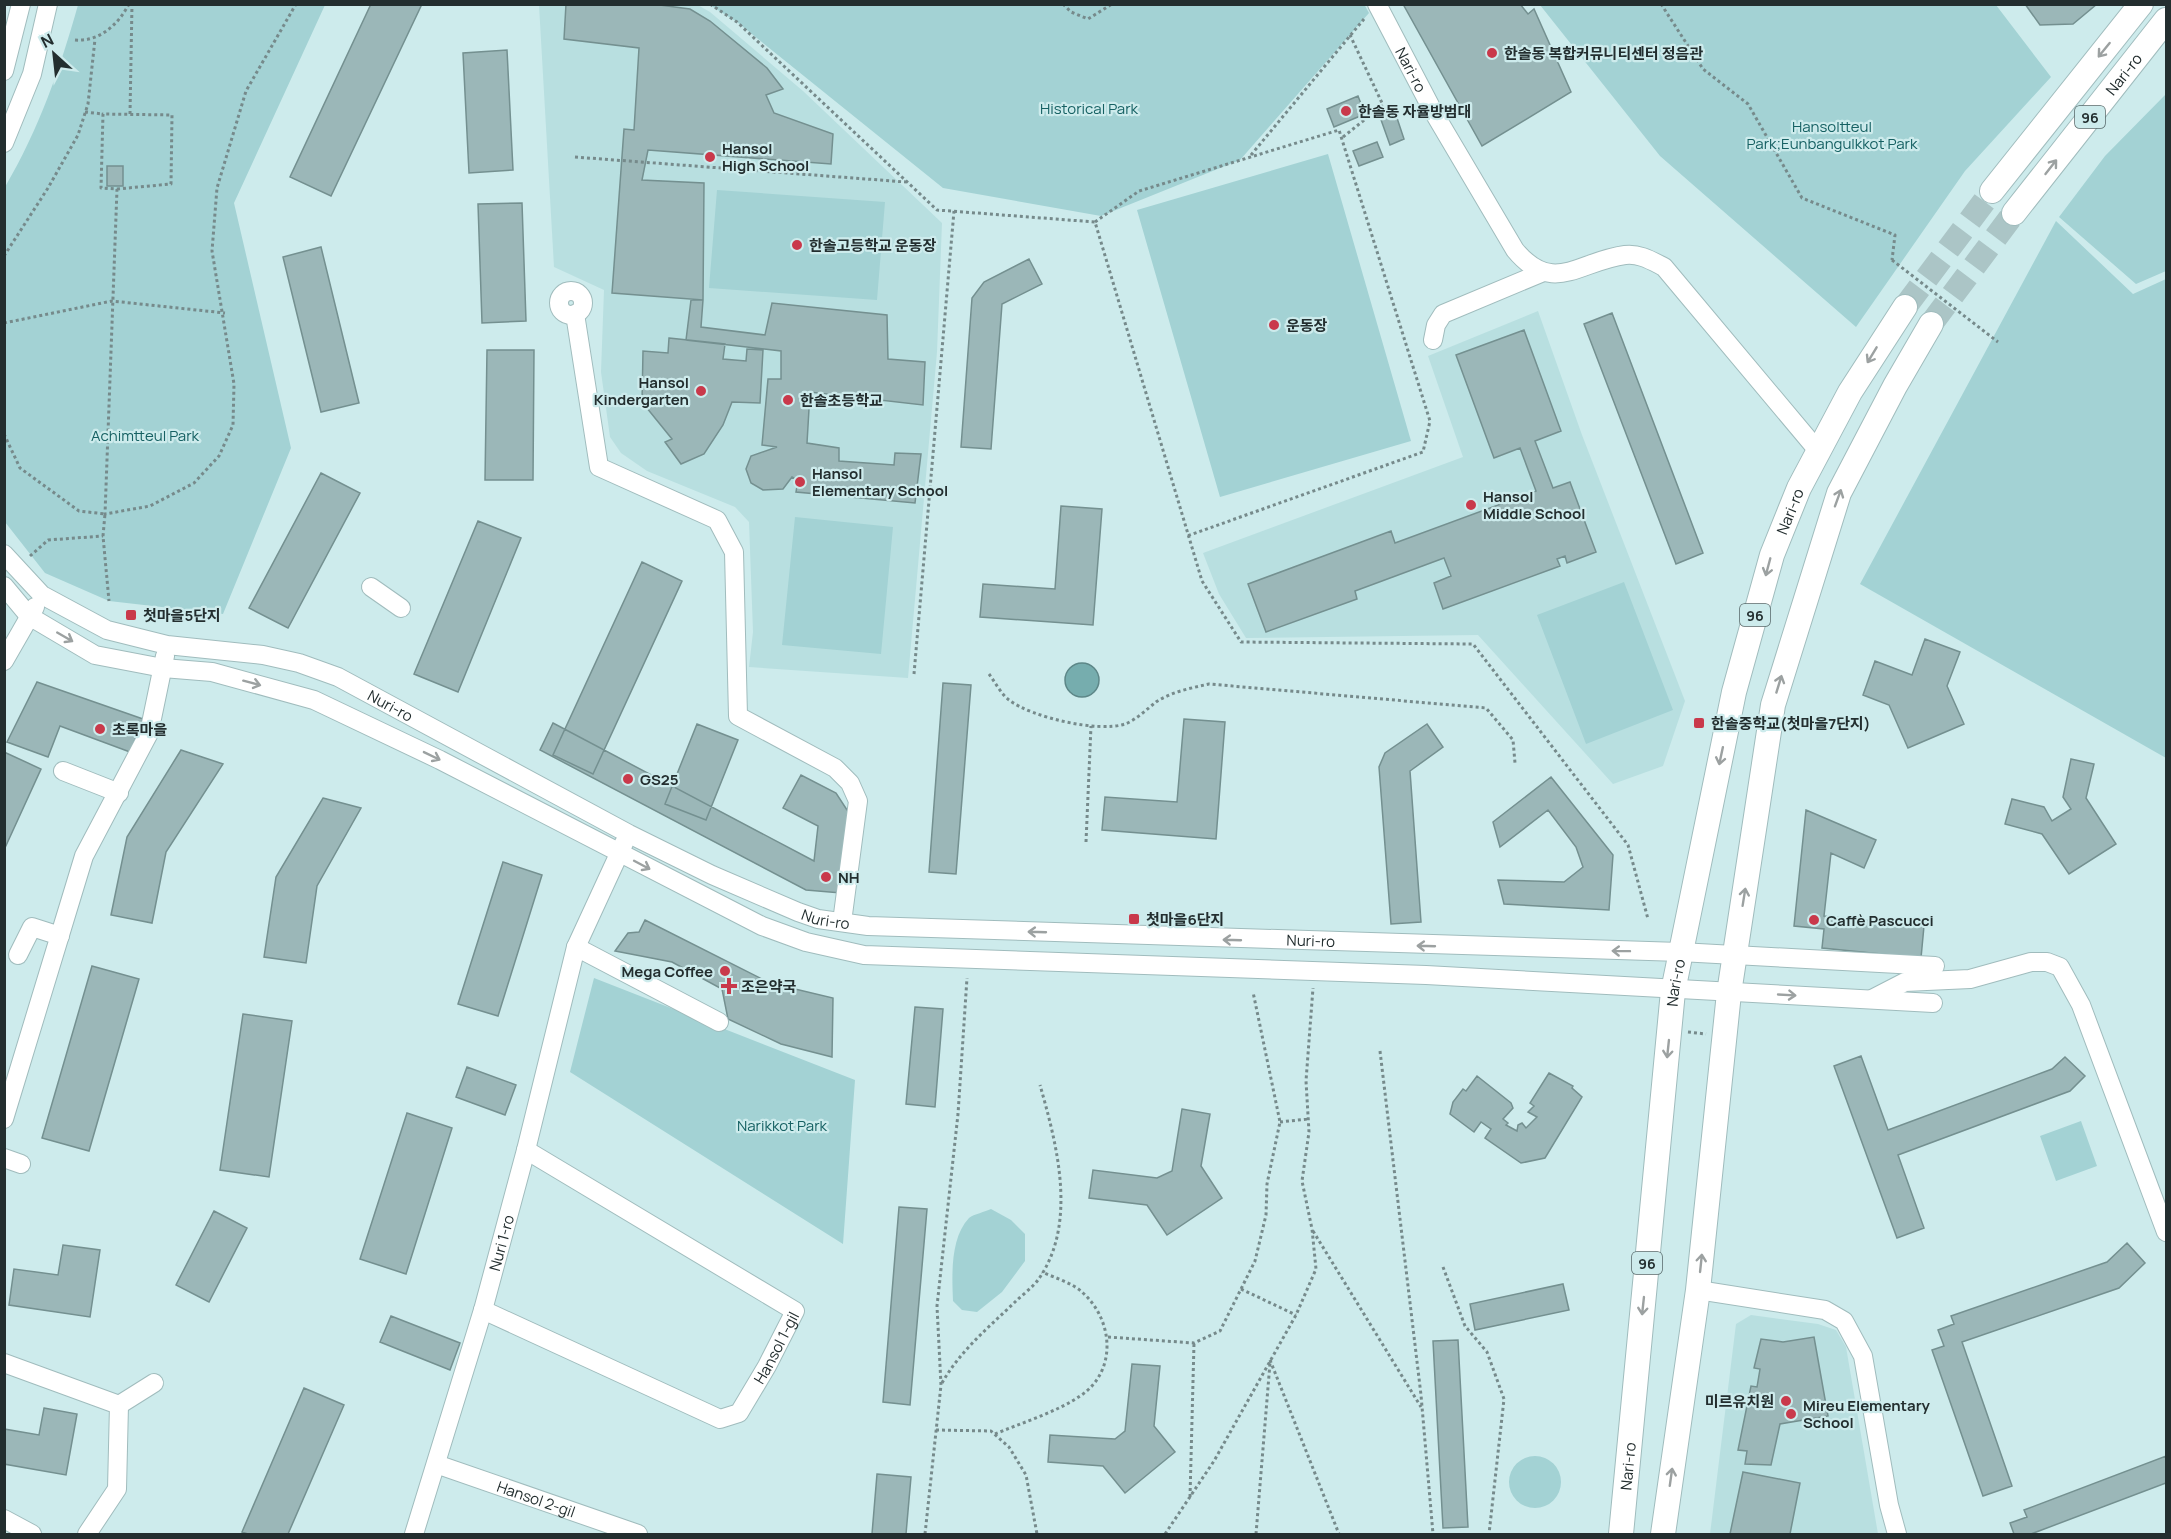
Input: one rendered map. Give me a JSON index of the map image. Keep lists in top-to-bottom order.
{
  "streets": {
    "main road": ["Nari-ro", "96"],
    "street": [
      "Nuri-ro",
      "Nuri 1-ro",
      "Hansol 1-gil",
      "Hansol 2-gil"
    ]
  },
  "crossings": [
    ["Nari-ro", "Nuri-ro"],
    ["Nuri-ro", "Nuri 1-ro"],
    ["Nuri 1-ro", "Hansol 1-gil"],
    ["Nuri 1-ro", "Hansol 2-gil"]
  ],
  "parks": [
    "Historical Park",
    "Hansoltteul Park;Eunbangulkkot Park",
    "Achimtteul Park",
    "Narikkot Park"
  ],
  "places": {
    "other": [
      "한솔동 복합커뮤니티센터 정음관",
      "한솔동 자율방범대",
      "Hansol High School",
      "한솔고등학교 운동장",
      "운동장",
      "Hansol Kindergarten",
      "한솔초등학교",
      "Hansol Elementary School",
      "Hansol Middle School",
      "초록마을",
      "GS25",
      "NH",
      "Caffè Pascucci",
      "Mega Coffee",
      "미르유치원",
      "Mireu Elementary School"
    ],
    "transit": ["첫마을5단지", "한솔중학교(첫마을7단지)", "첫마을6단지"],
    "health": ["조은약국"]
  },
  "north": "top left"
}
